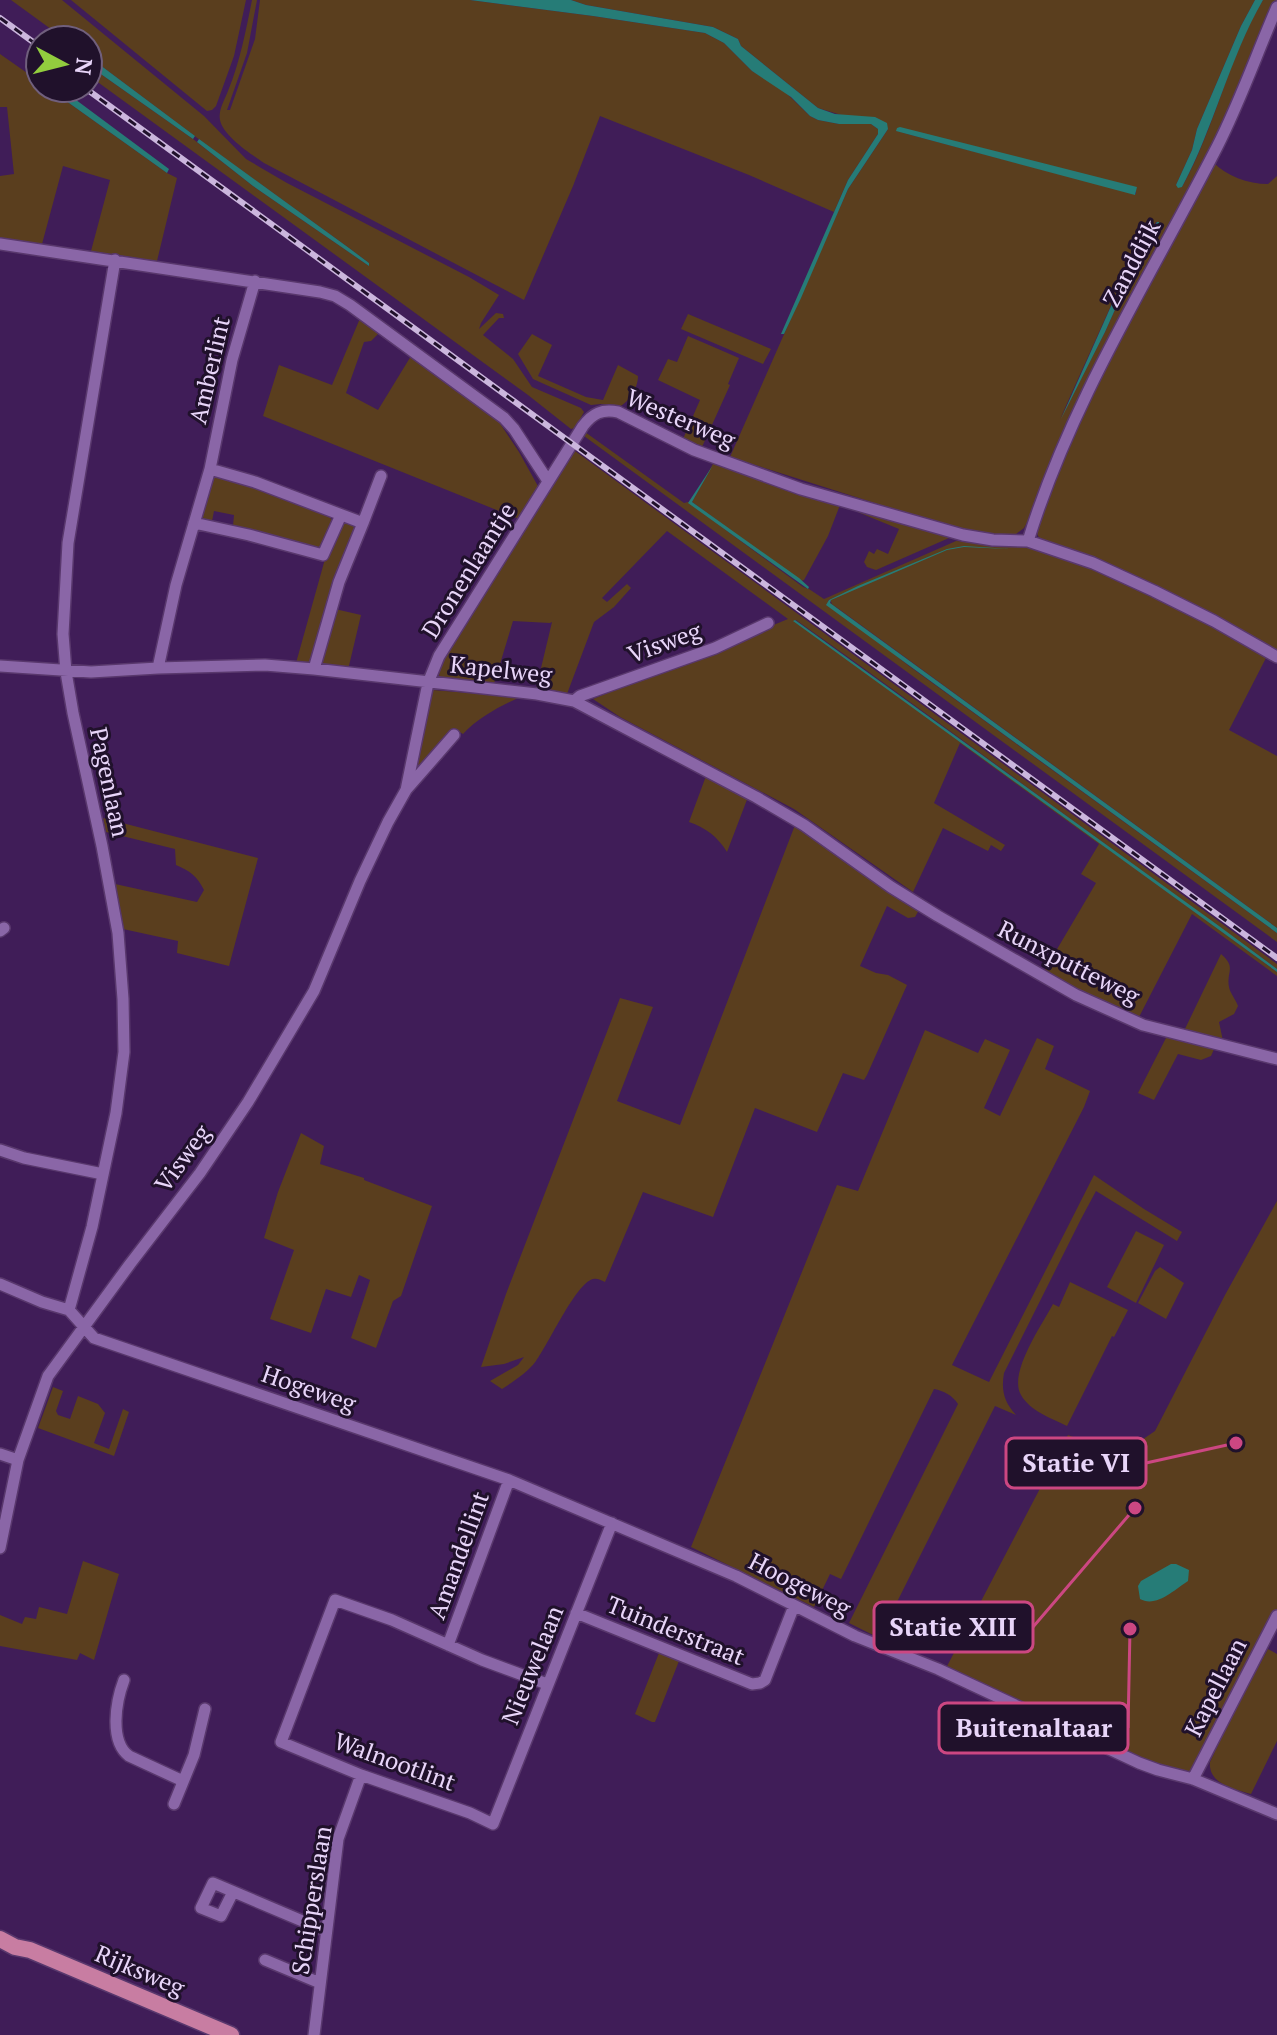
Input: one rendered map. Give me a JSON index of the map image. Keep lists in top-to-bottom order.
{
  "streets": {
    "main road": ["Rijksweg"],
    "street": [
      "Zanddijk",
      "Amberlint",
      "Westerweg",
      "Dronenlaantje",
      "Visweg",
      "Kapelweg",
      "Pagenlaan",
      "Runxputteweg",
      "Hogeweg",
      "Amandellint",
      "Hoogeweg",
      "Tuinderstraat",
      "Nieuwelaan",
      "Kapellaan",
      "Walnootlint",
      "Schipperslaan"
    ]
  },
  "crossings": [
    ["Zanddijk", "Westerweg"],
    ["Amberlint", "Kapelweg"],
    ["Westerweg", "Dronenlaantje"],
    ["Dronenlaantje", "Visweg"],
    ["Dronenlaantje", "Kapelweg"],
    ["Visweg", "Kapelweg"],
    ["Visweg", "Hogeweg"],
    ["Kapelweg", "Pagenlaan"],
    ["Kapelweg", "Runxputteweg"],
    ["Pagenlaan", "Hogeweg"],
    ["Hogeweg", "Amandellint"],
    ["Hogeweg", "Hoogeweg"],
    ["Hogeweg", "Nieuwelaan"],
    ["Amandellint", "Nieuwelaan"],
    ["Amandellint", "Walnootlint"],
    ["Hoogeweg", "Tuinderstraat"],
    ["Hoogeweg", "Nieuwelaan"],
    ["Hoogeweg", "Kapellaan"],
    ["Tuinderstraat", "Nieuwelaan"],
    ["Nieuwelaan", "Walnootlint"],
    ["Walnootlint", "Schipperslaan"]
  ],
  "places": ["Statie VI", "Statie XIII", "Buitenaltaar"],
  "north": "right"
}
